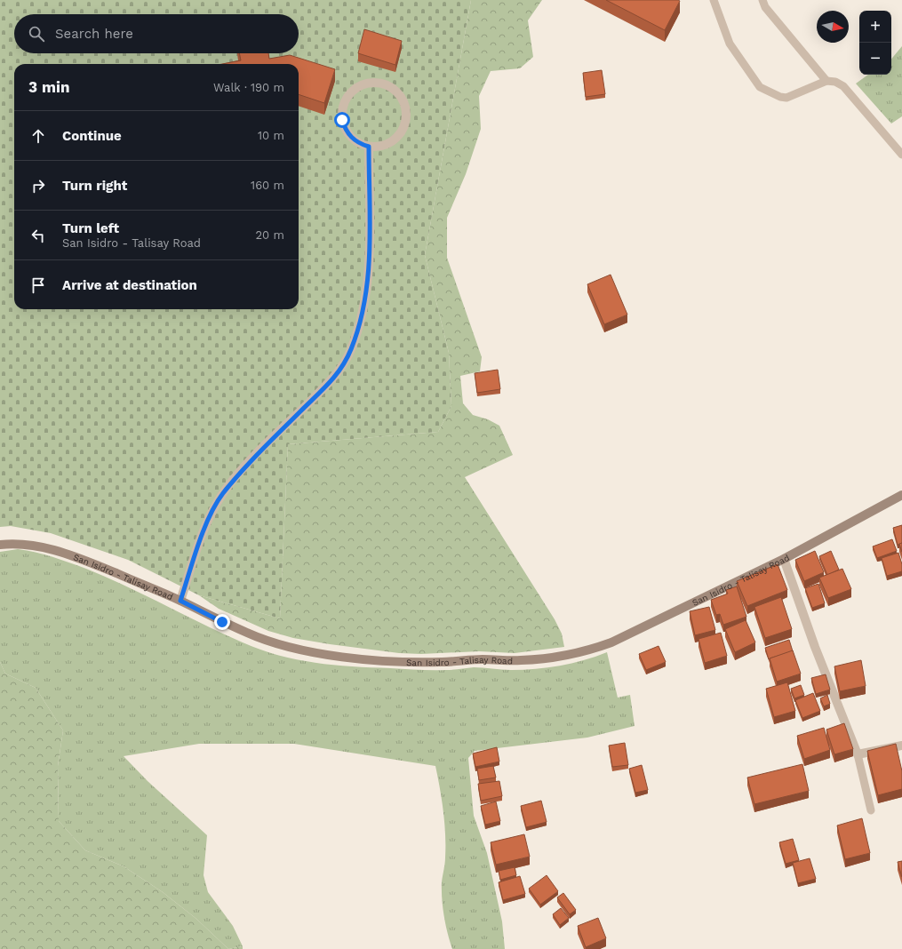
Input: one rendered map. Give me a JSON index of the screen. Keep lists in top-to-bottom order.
{
  "streets": {
    "street": ["San Isidro - Talisay Road"]
  },
  "north": "right",
  "page": {
    "map_buttons": ["+", "−"],
    "search": "Search here",
    "heading": ["3 min", "Walk · 190 m"],
    "list": [
      ["Continue", "10 m"],
      ["Turn right", "160 m"],
      ["Turn left", "San Isidro - Talisay Road", "20 m"],
      "Arrive at destination"
    ]
  }
}
